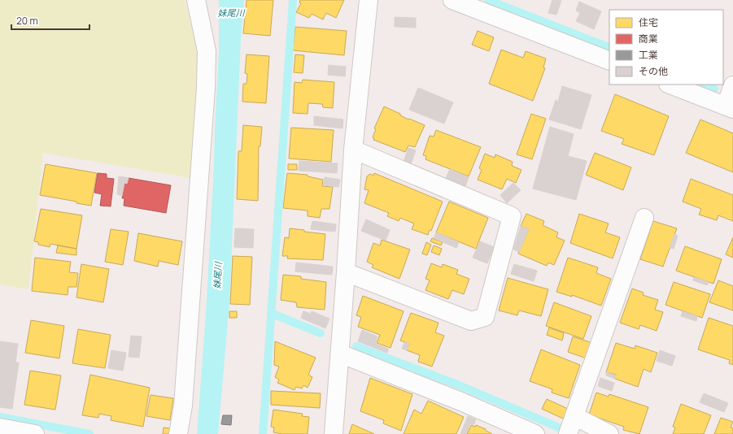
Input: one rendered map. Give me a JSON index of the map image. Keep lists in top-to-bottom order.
{
  "water": ["妹尾川"],
  "legend": [
    "住宅",
    "商業",
    "工業",
    "その他"
  ],
  "scale_bar": "20 m"
}
